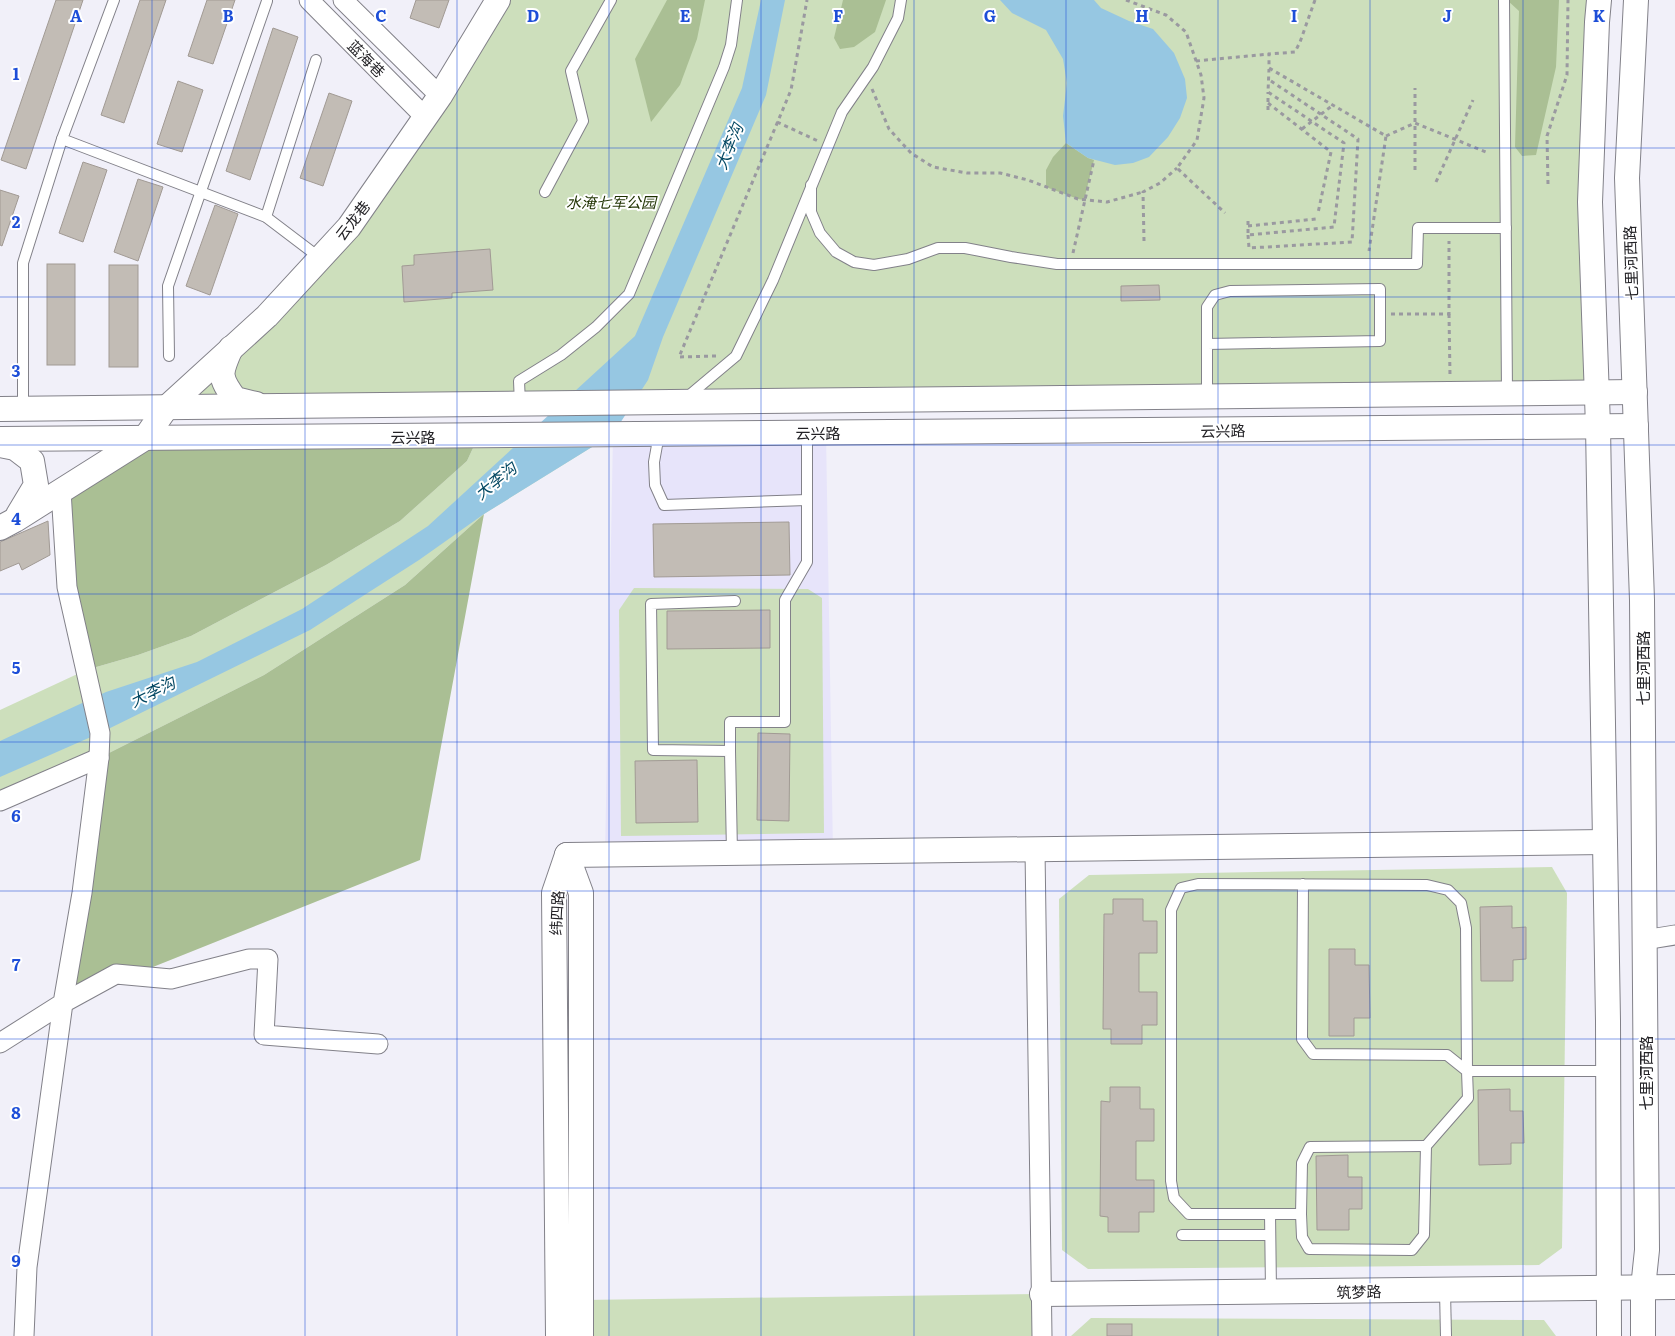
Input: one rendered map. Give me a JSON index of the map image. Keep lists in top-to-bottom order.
{
  "streets": {
    "street": [
      "蓝海巷",
      "云龙巷",
      "七里河西路",
      "云兴路",
      "纬四路",
      "筑梦路"
    ]
  },
  "crossings": [
    ["蓝海巷", "云龙巷"],
    ["云龙巷", "云兴路"],
    ["七里河西路", "云兴路"],
    ["七里河西路", "筑梦路"]
  ],
  "water": ["大李沟"],
  "parks": ["水淹七军公园"],
  "grid": {
    "columns": [
      "A",
      "B",
      "C",
      "D",
      "E",
      "F",
      "G",
      "H",
      "I",
      "J",
      "K"
    ],
    "rows": [
      "1",
      "2",
      "3",
      "4",
      "5",
      "6",
      "7",
      "8",
      "9"
    ]
  }
}
